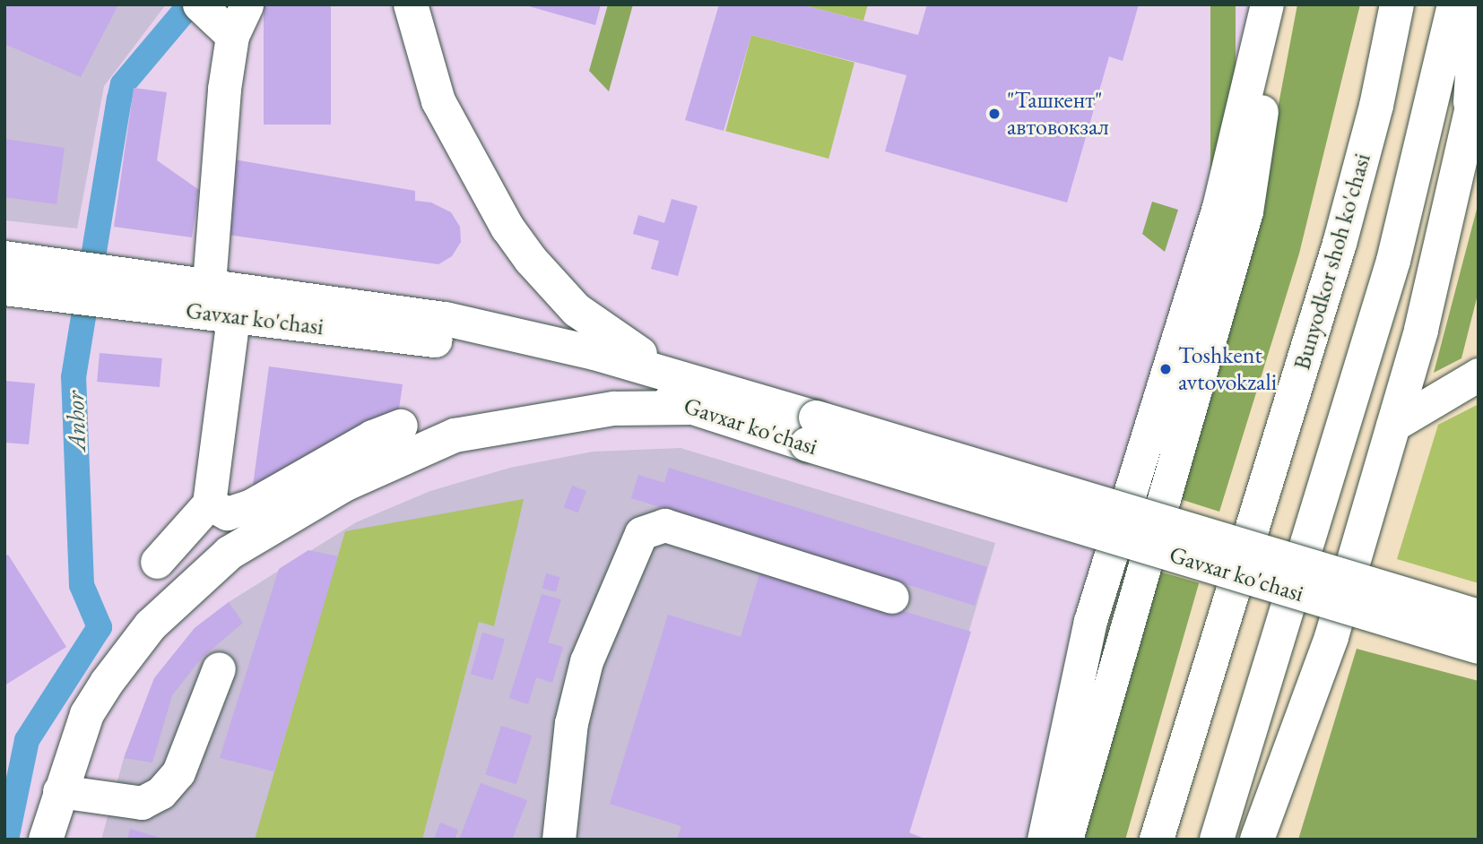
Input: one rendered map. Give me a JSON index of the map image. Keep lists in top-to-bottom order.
{
  "streets": {
    "main road": ["Bunyodkor shoh ko'chasi", "Gavxar ko'chasi"]
  },
  "water": ["Anhor"],
  "places": ["\"Ташкент\" автовокзал", "Toshkent avtovokzali"]
}
